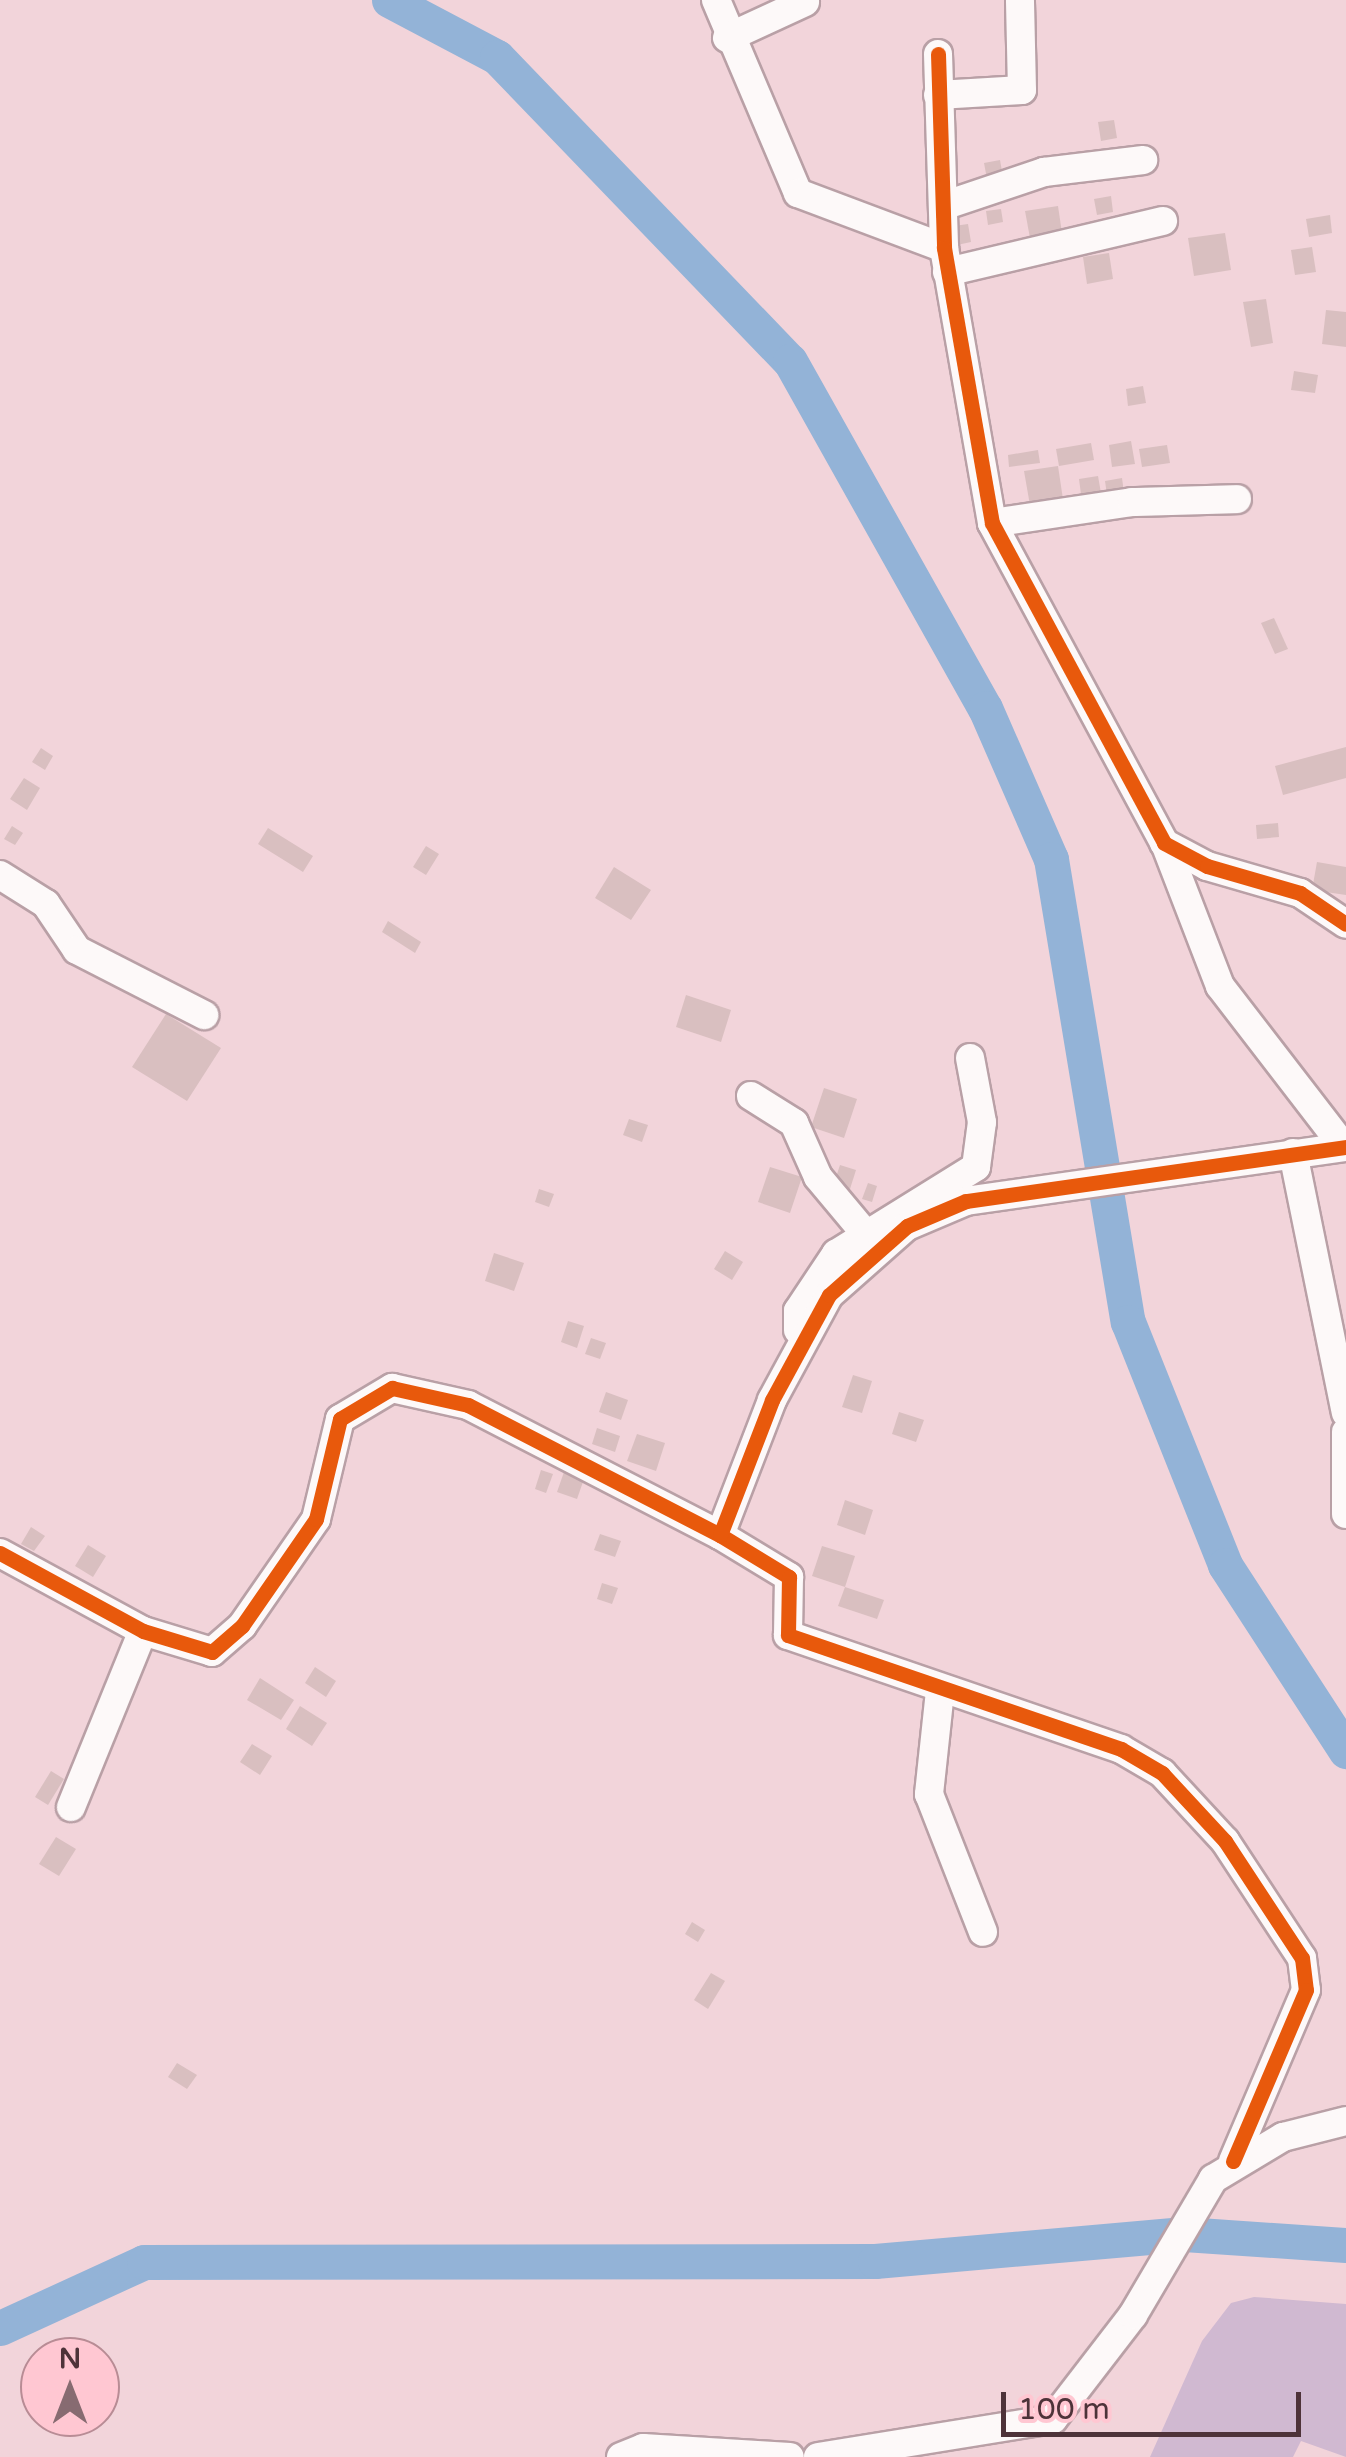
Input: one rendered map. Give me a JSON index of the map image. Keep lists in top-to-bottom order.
{
  "scale_bar": "100 m",
  "north": "top"
}
